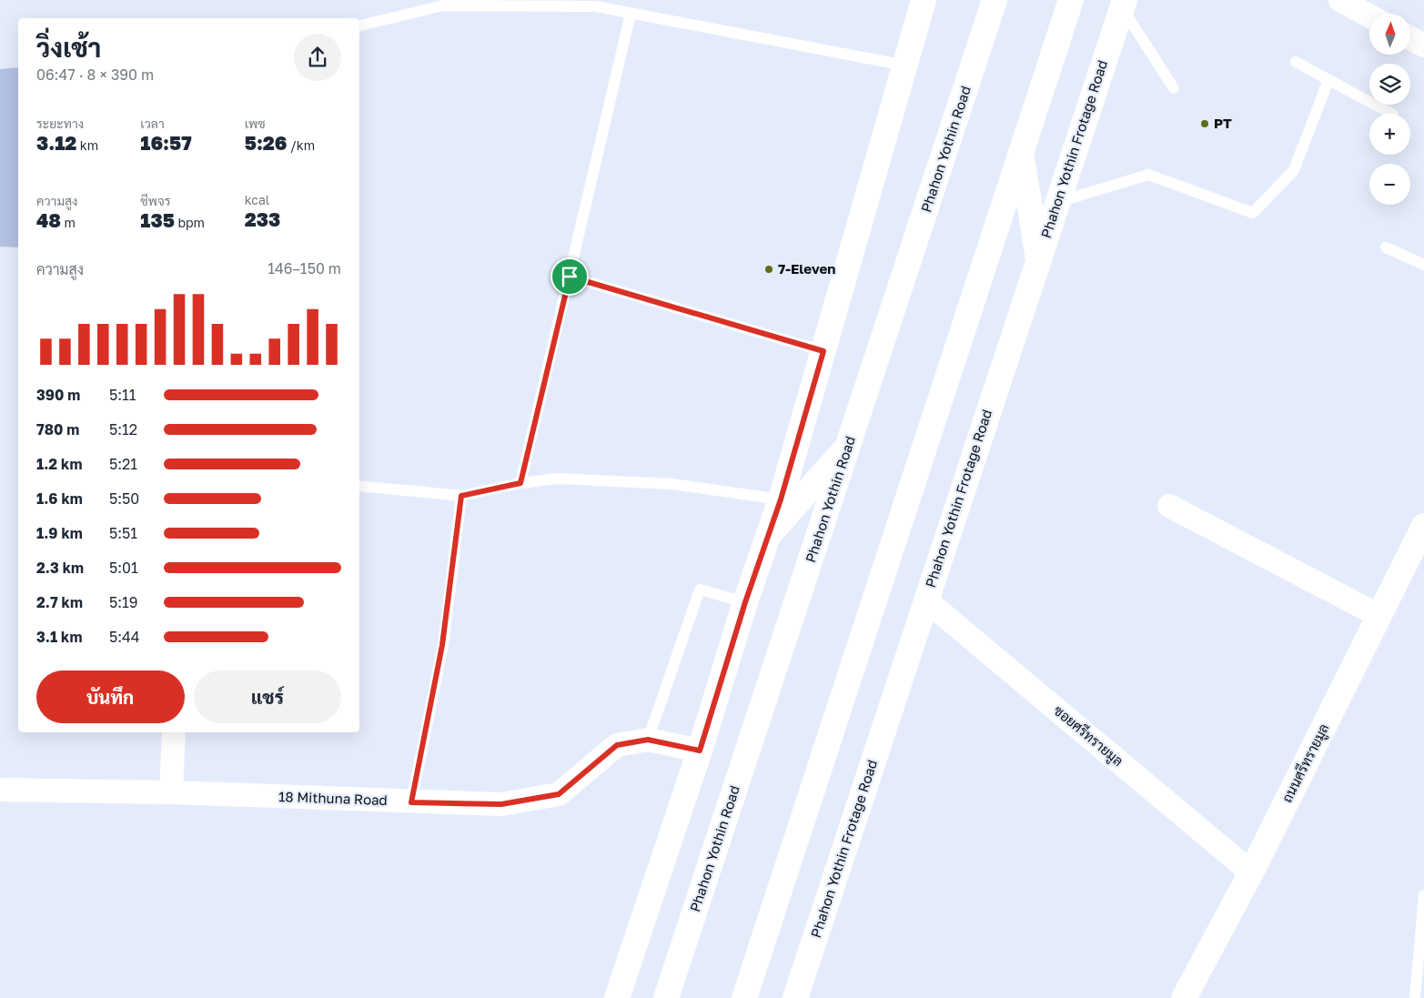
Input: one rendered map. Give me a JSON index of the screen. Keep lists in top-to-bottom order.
{
  "streets": {
    "main road": ["Phahon Yothin Road", "Phahon Yothin Frotage Road", "ถนนศรีทรายมูล"],
    "street": ["ซอยศรีทรายมูล", "18 Mithuna Road"]
  },
  "crossings": [
    ["Phahon Yothin Frotage Road", "ซอยศรีทรายมูล"],
    ["ซอยศรีทรายมูล", "ถนนศรีทรายมูล"]
  ],
  "places": ["PT", "7-Eleven"],
  "north": "top",
  "page": {
    "map_buttons": ["+", "−"],
    "heading": ["วิ่งเช้า", "06:47 · 8 × 390 m"],
    "stats": [
      ["ระยะทาง", "3.12 km"],
      ["เวลา", "16:57"],
      ["เพซ", "5:26 /km"],
      ["ความสูง", "48 m"],
      ["ชีพจร", "135 bpm"],
      ["kcal", "233"]
    ],
    "chart": ["ความสูง", "146–150 m"],
    "list": [
      {
        "name": "390 m",
        "note": "5:11"
      },
      {
        "name": "780 m",
        "note": "5:12"
      },
      {
        "name": "1.2 km",
        "note": "5:21"
      },
      {
        "name": "1.6 km",
        "note": "5:50"
      },
      {
        "name": "1.9 km",
        "note": "5:51"
      },
      {
        "name": "2.3 km",
        "note": "5:01"
      },
      {
        "name": "2.7 km",
        "note": "5:19"
      },
      {
        "name": "3.1 km",
        "note": "5:44"
      }
    ],
    "buttons": ["บันทึก", "แชร์"]
  }
}
